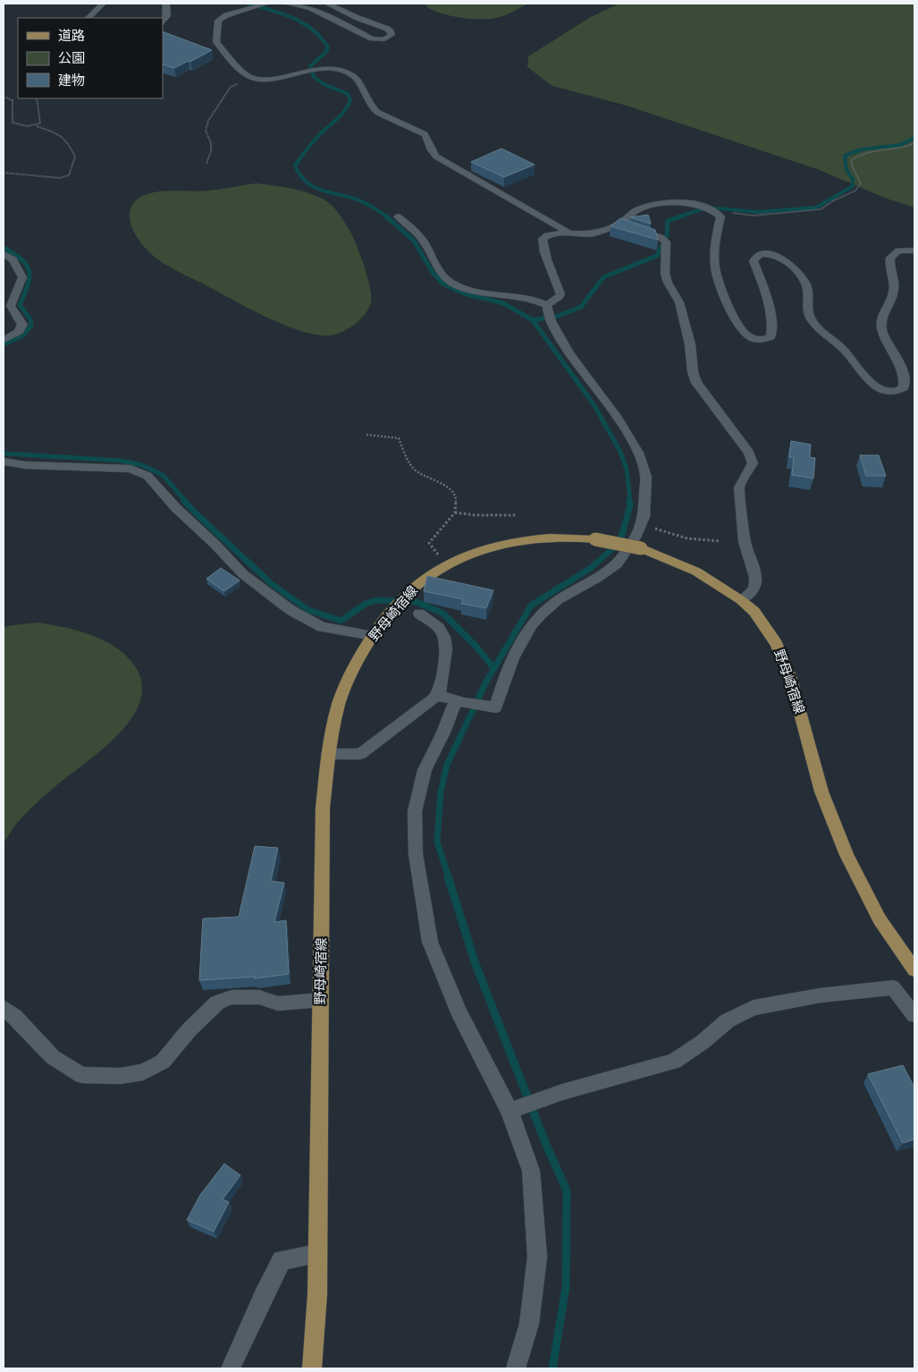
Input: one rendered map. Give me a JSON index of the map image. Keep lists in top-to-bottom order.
{
  "streets": {
    "main road": ["野母崎宿線"]
  },
  "legend": ["道路", "公園", "建物"]
}
